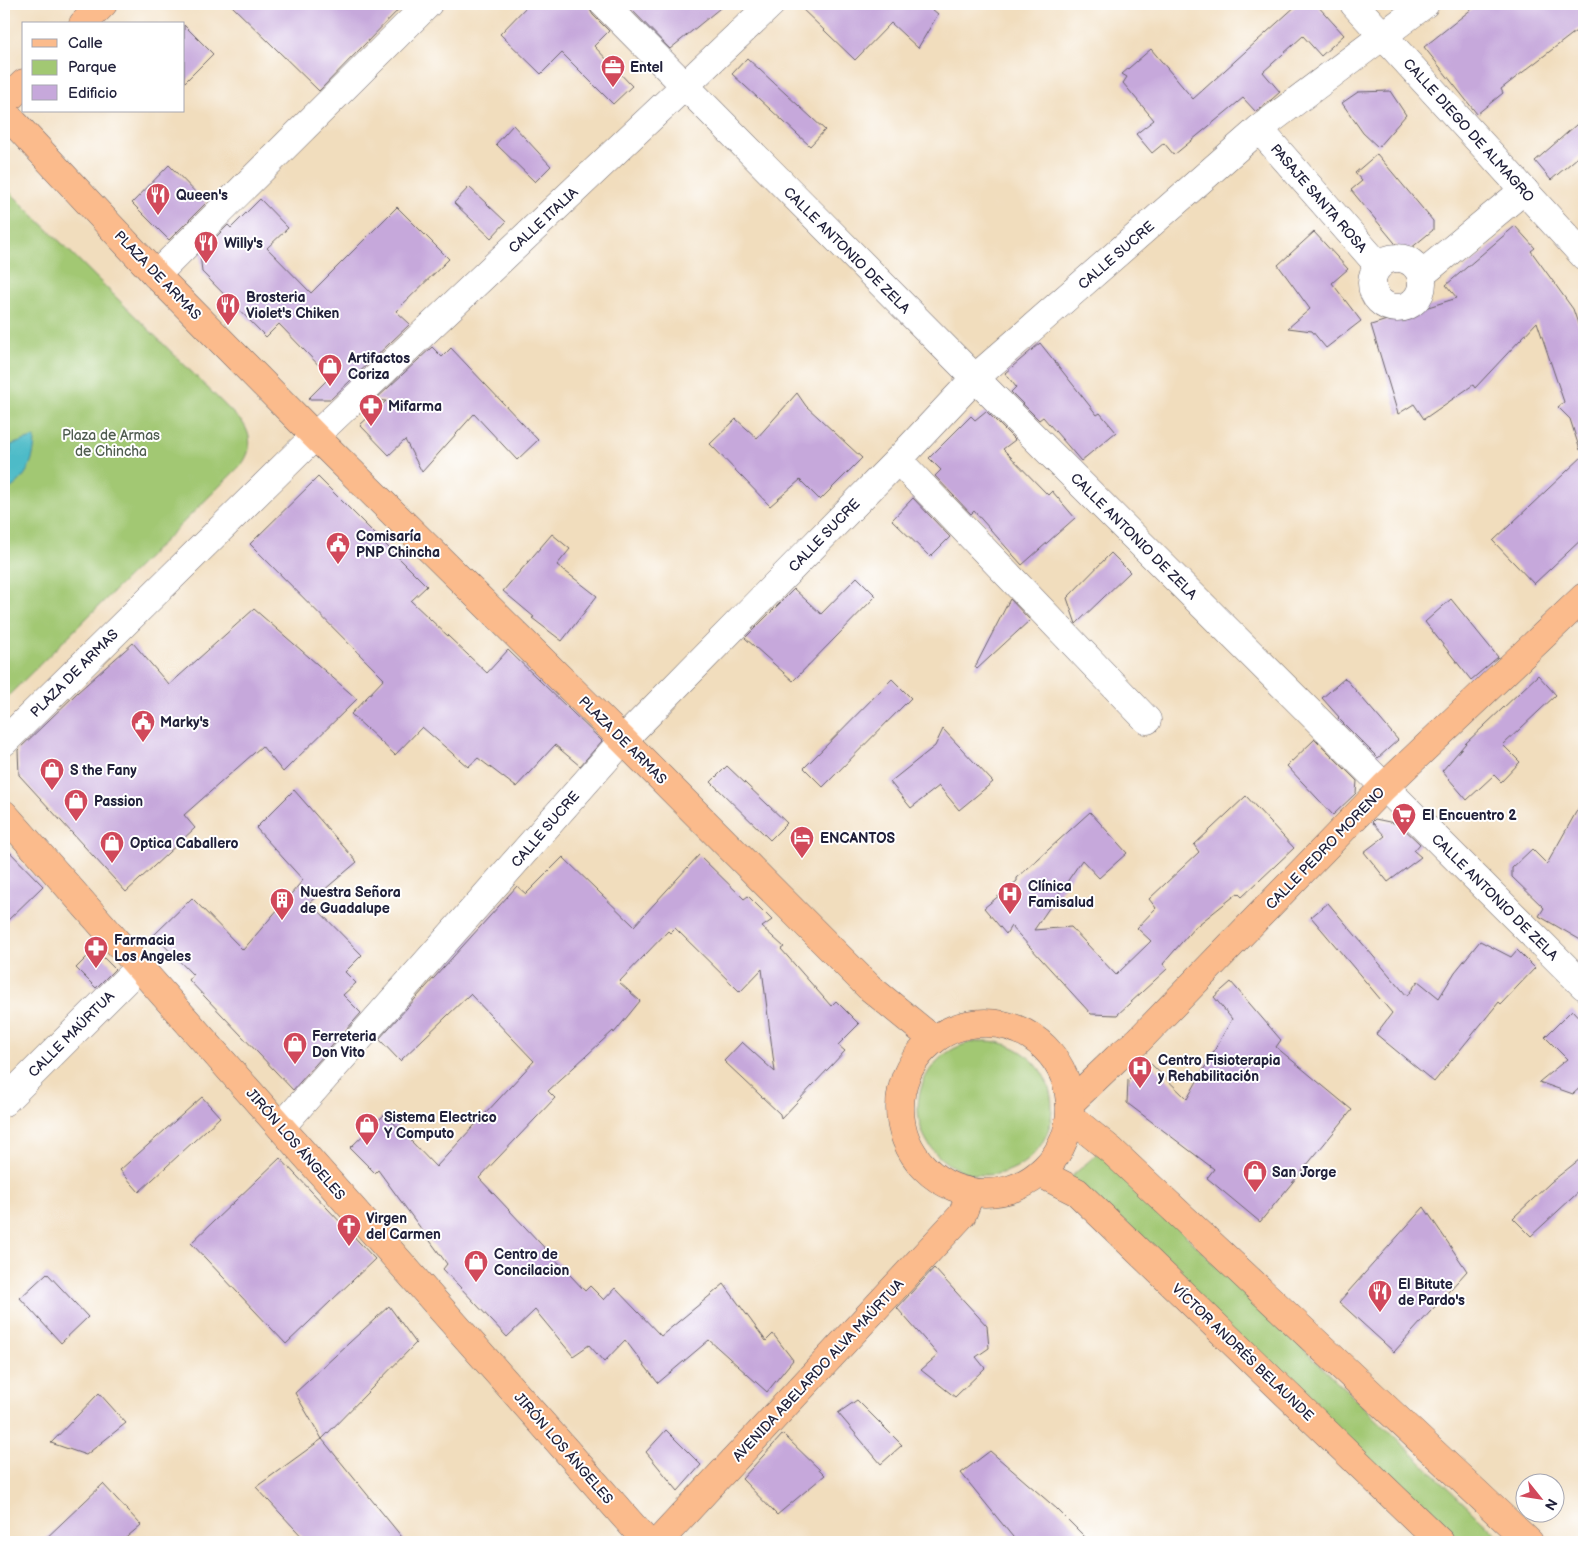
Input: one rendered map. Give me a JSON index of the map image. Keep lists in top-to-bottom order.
{
  "streets": {
    "main road": [
      "PLAZA DE ARMAS",
      "CALLE PEDRO MORENO",
      "JIRÓN LOS ÁNGELES",
      "VÍCTOR ANDRÉS BELAUNDE",
      "AVENIDA ABELARDO ALVA MAÚRTUA"
    ],
    "street": [
      "CALLE DIEGO DE ALMAGRO",
      "PASAJE SANTA ROSA",
      "CALLE ITALIA",
      "CALLE ANTONIO DE ZELA",
      "CALLE SUCRE",
      "CALLE MAÚRTUA"
    ]
  },
  "crossings": [
    ["CALLE DIEGO DE ALMAGRO", "CALLE SUCRE"],
    ["PASAJE SANTA ROSA", "CALLE SUCRE"],
    ["CALLE ITALIA", "CALLE ANTONIO DE ZELA"],
    ["CALLE ITALIA", "PLAZA DE ARMAS"],
    ["CALLE ANTONIO DE ZELA", "CALLE SUCRE"],
    ["CALLE ANTONIO DE ZELA", "CALLE PEDRO MORENO"],
    ["CALLE SUCRE", "PLAZA DE ARMAS"],
    ["CALLE SUCRE", "JIRÓN LOS ÁNGELES"],
    ["PLAZA DE ARMAS", "CALLE PEDRO MORENO"],
    ["PLAZA DE ARMAS", "VÍCTOR ANDRÉS BELAUNDE"],
    ["PLAZA DE ARMAS", "AVENIDA ABELARDO ALVA MAÚRTUA"],
    ["CALLE PEDRO MORENO", "VÍCTOR ANDRÉS BELAUNDE"],
    ["CALLE PEDRO MORENO", "AVENIDA ABELARDO ALVA MAÚRTUA"],
    ["CALLE MAÚRTUA", "JIRÓN LOS ÁNGELES"],
    ["VÍCTOR ANDRÉS BELAUNDE", "AVENIDA ABELARDO ALVA MAÚRTUA"]
  ],
  "parks": ["Plaza de Armas de Chincha"],
  "places": {
    "office": ["Entel"],
    "restaurant": [
      "Queen's",
      "Willy's",
      "Brosteria Violet's Chiken",
      "El Bitute de Pardo's"
    ],
    "shop": [
      "Artifactos Coriza",
      "S the Fany",
      "Passion",
      "Optica Caballero",
      "Ferreteria Don Vito",
      "Sistema Electrico Y Computo",
      "San Jorge",
      "Centro de Concilacion"
    ],
    "pharmacy": ["Mifarma", "Farmacia Los Angeles"],
    "public building": ["Comisaría PNP Chincha", "Marky's"],
    "supermarket": ["El Encuentro 2"],
    "hotel": ["ENCANTOS"],
    "hospital": ["Clínica Famisalud", "Centro Fisioterapia y Rehabilitación"],
    "building": ["Nuestra Señora de Guadalupe"],
    "church": ["Virgen del Carmen"]
  },
  "legend": ["Calle", "Parque", "Edificio"],
  "north": "bottom right"
}
